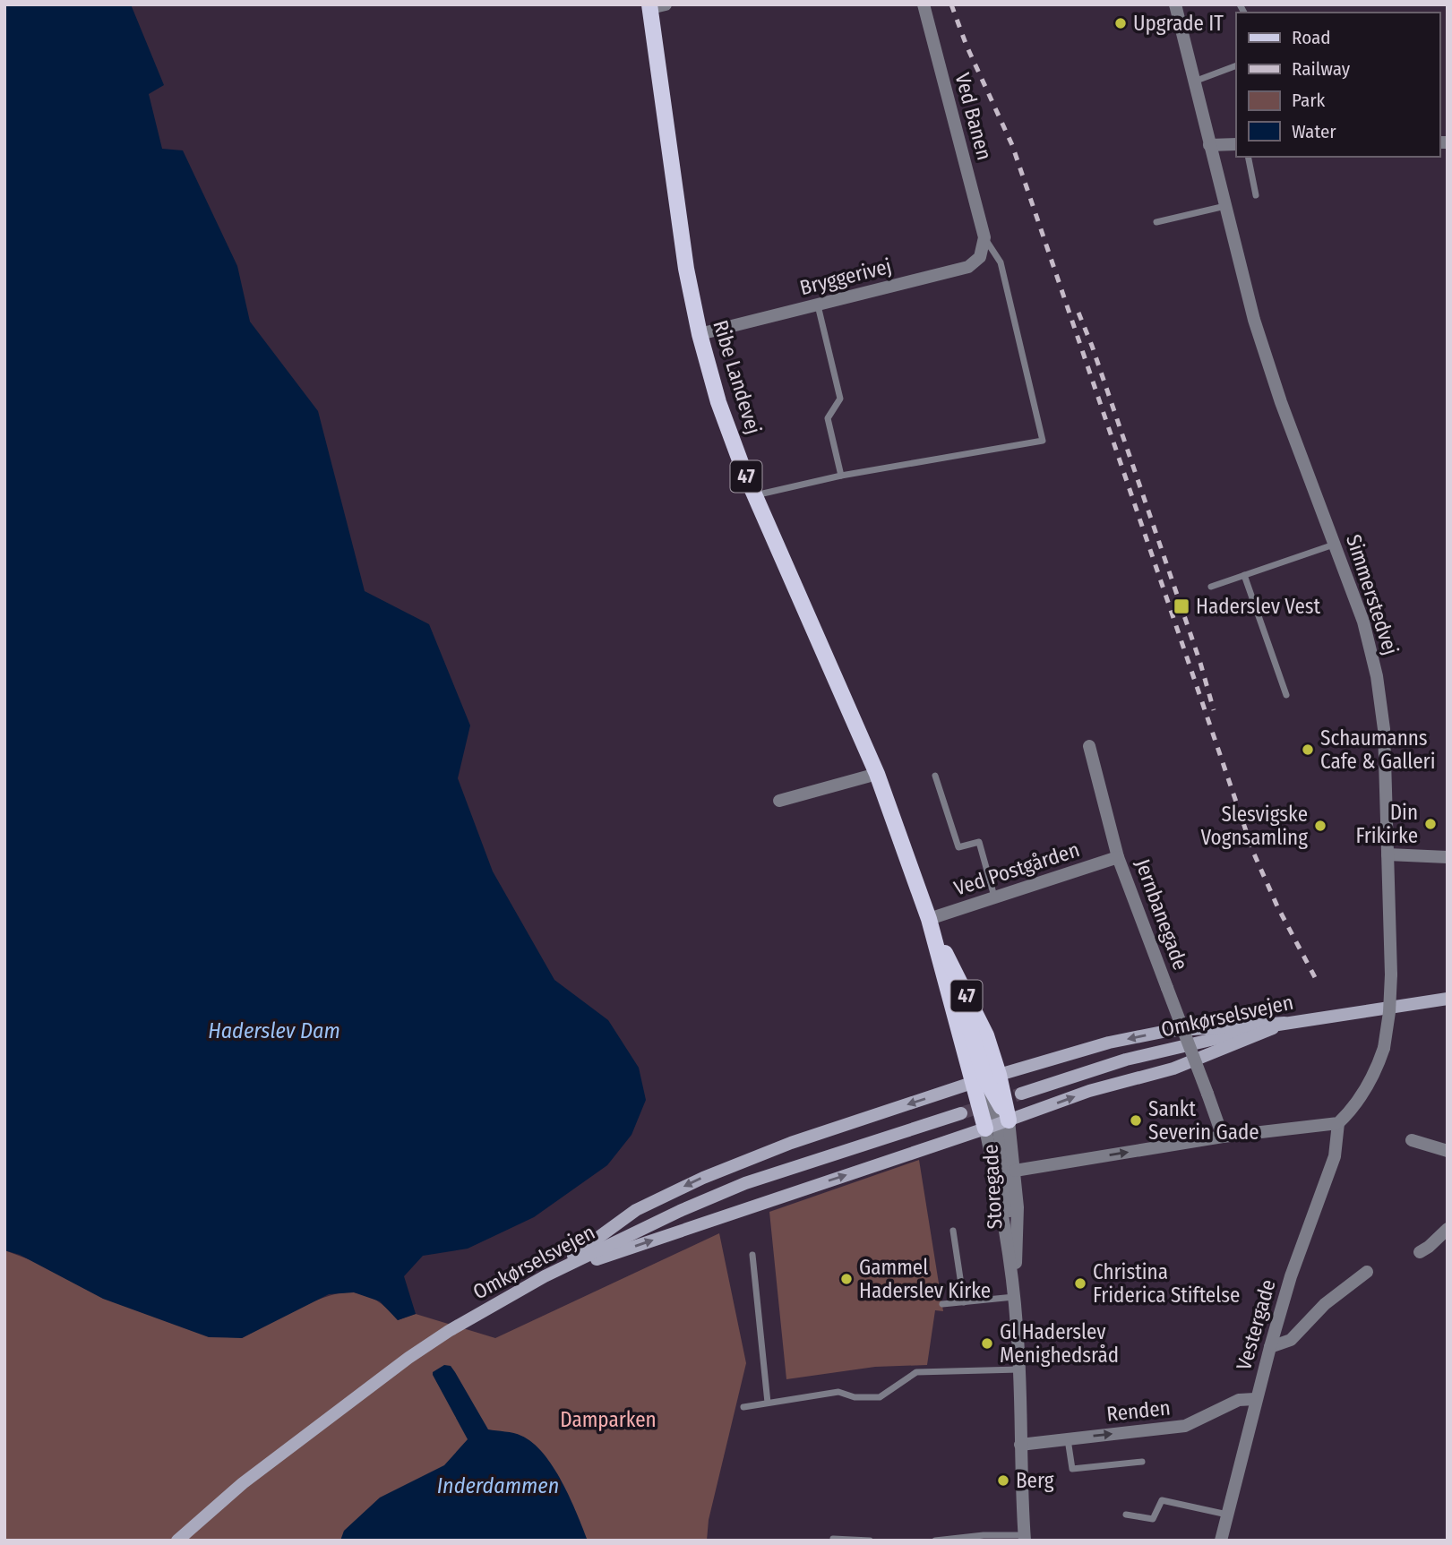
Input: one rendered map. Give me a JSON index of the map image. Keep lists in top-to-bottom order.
{
  "streets": {
    "main road": ["Ribe Landevej", "47", "Omkørselsvejen"],
    "street": [
      "Ved Banen",
      "Bryggerivej",
      "Simmerstedvej",
      "Ved Postgården",
      "Jernbanegade",
      "Storegade",
      "Vestergade",
      "Renden"
    ]
  },
  "crossings": [
    ["Ved Banen", "Bryggerivej"],
    ["Bryggerivej", "Ribe Landevej"],
    ["Ribe Landevej", "Ved Postgården"],
    ["Ribe Landevej", "Storegade"],
    ["Simmerstedvej", "Vestergade"],
    ["Ved Postgården", "Jernbanegade"],
    ["Storegade", "Renden"],
    ["Vestergade", "Renden"]
  ],
  "one_way": ["Renden"],
  "water": ["Haderslev Dam", "Inderdammen"],
  "parks": ["Damparken"],
  "places": {
    "other": [
      "Upgrade IT",
      "Schaumanns Cafe & Galleri",
      "Din Frikirke",
      "Slesvigske Vognsamling",
      "Sankt Severin Gade",
      "Gammel Haderslev Kirke",
      "Christina Friderica Stiftelse",
      "Gl Haderslev Menighedsråd",
      "Berg"
    ],
    "transit": ["Haderslev Vest"]
  },
  "legend": [
    "Road",
    "Railway",
    "Park",
    "Water"
  ]
}
